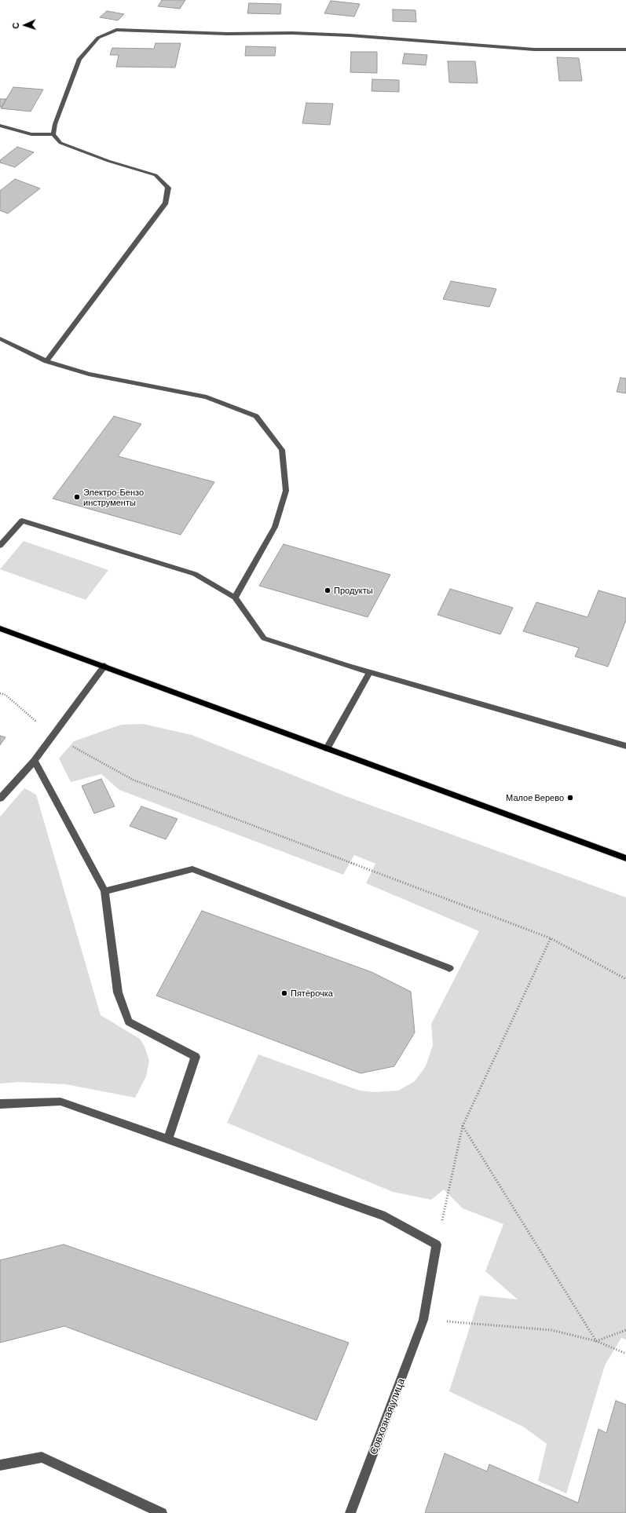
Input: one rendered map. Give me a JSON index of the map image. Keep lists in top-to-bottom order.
{
  "streets": {
    "street": ["Совхозная улица"]
  },
  "places": [
    "Электро-Бензо инструменты",
    "Продукты",
    "Малое Верево",
    "Пятёрочка"
  ],
  "north": "left"
}
